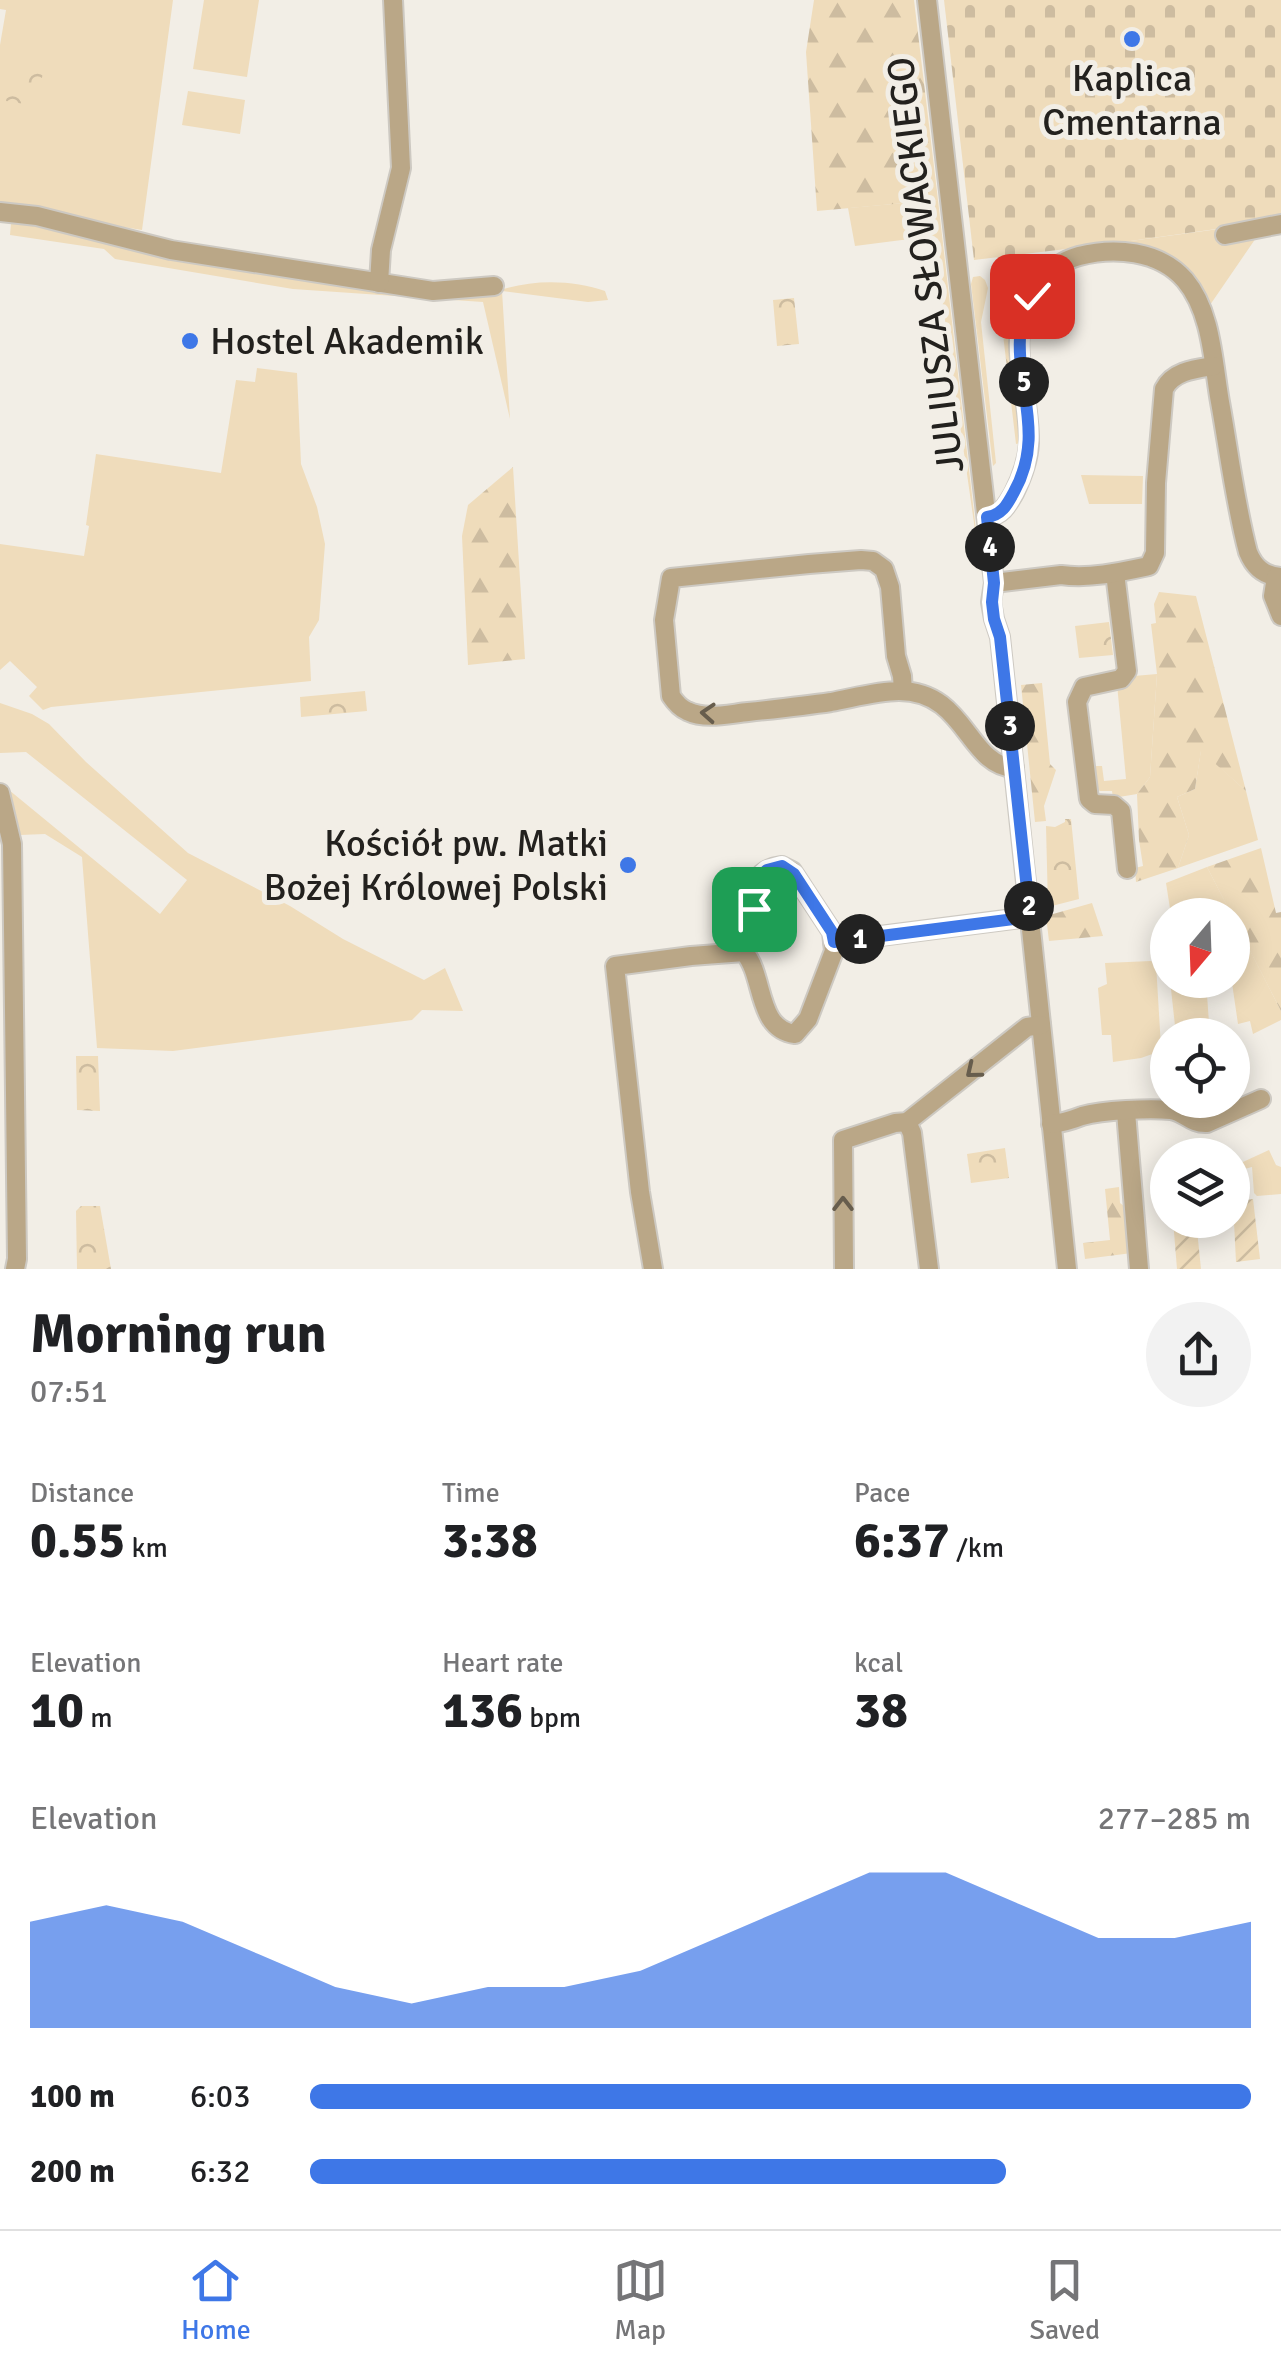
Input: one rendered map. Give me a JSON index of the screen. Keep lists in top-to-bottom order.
{
  "streets": {
    "street": ["JULIUSZA SŁOWACKIEGO"]
  },
  "places": ["Kaplica Cmentarna", "Hostel Akademik", "Kościół pw. Matki Bożej Królowej Polski"],
  "north": "bottom",
  "page": {
    "pins": [
      "5",
      "4",
      "3",
      "2",
      "1"
    ],
    "heading": ["Morning run", "07:51"],
    "stats": [
      ["Distance", "0.55 km"],
      ["Time", "3:38"],
      ["Pace", "6:37 /km"],
      ["Elevation", "10 m"],
      ["Heart rate", "136 bpm"],
      ["kcal", "38"]
    ],
    "chart": ["Elevation", "277–285 m"],
    "list": [
      {
        "name": "100 m",
        "note": "6:03"
      },
      {
        "name": "200 m",
        "note": "6:32"
      }
    ],
    "tabs": ["Home", "Map", "Saved"]
  }
}
